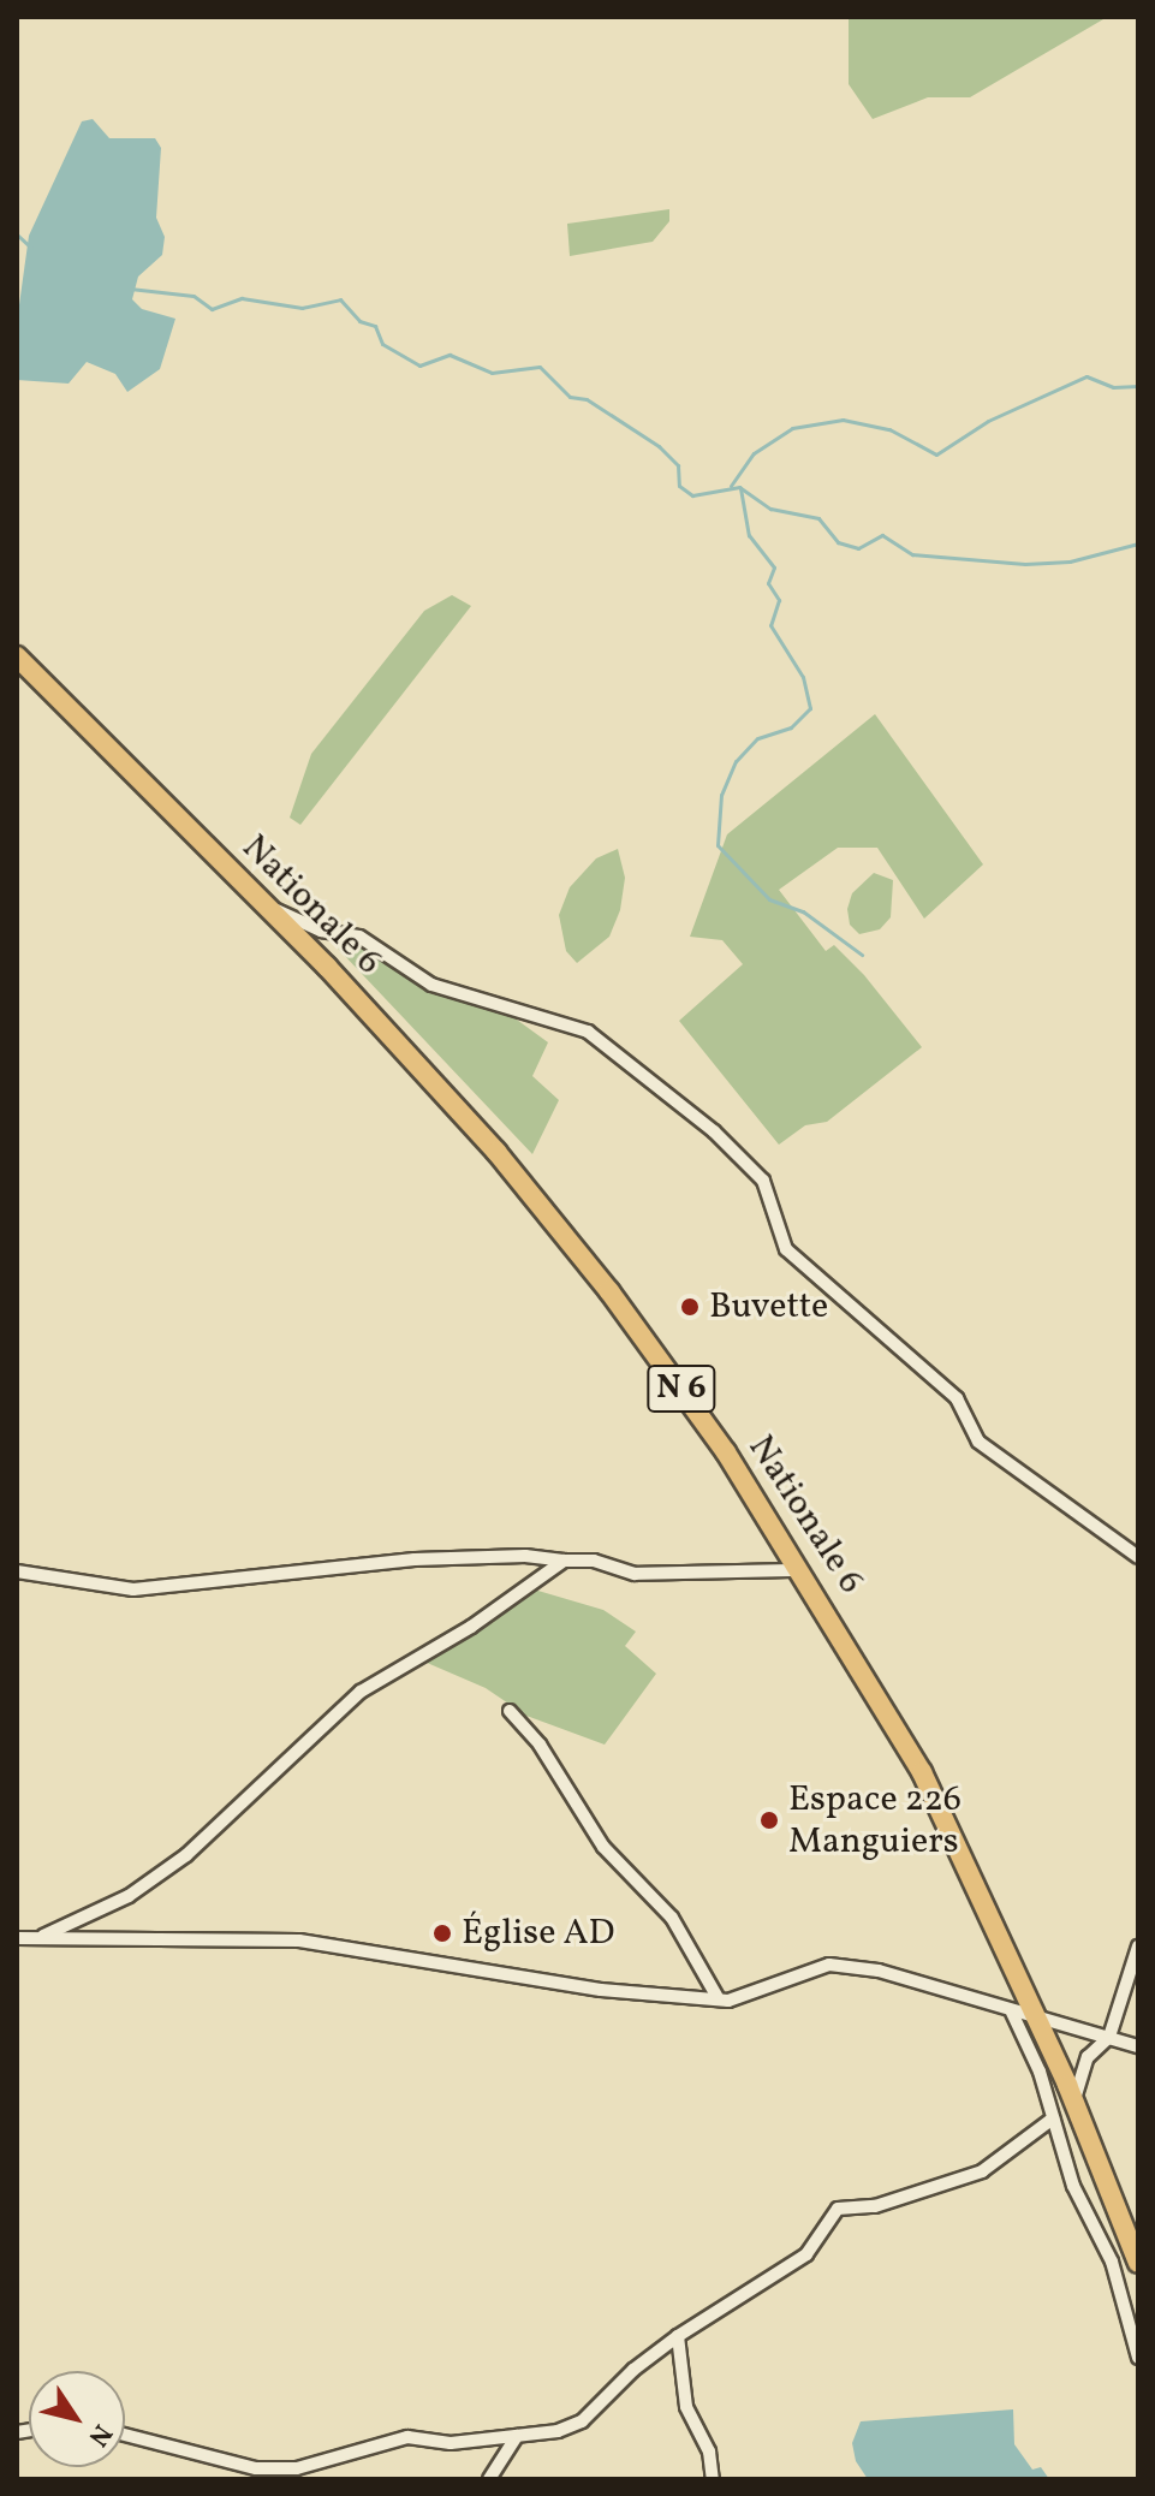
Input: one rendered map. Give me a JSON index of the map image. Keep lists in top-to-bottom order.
{
  "streets": {
    "main road": ["Nationale 6", "N 6"]
  },
  "places": ["Buvette", "Espace 226 Manguiers", "Église AD"],
  "north": "bottom right"
}
